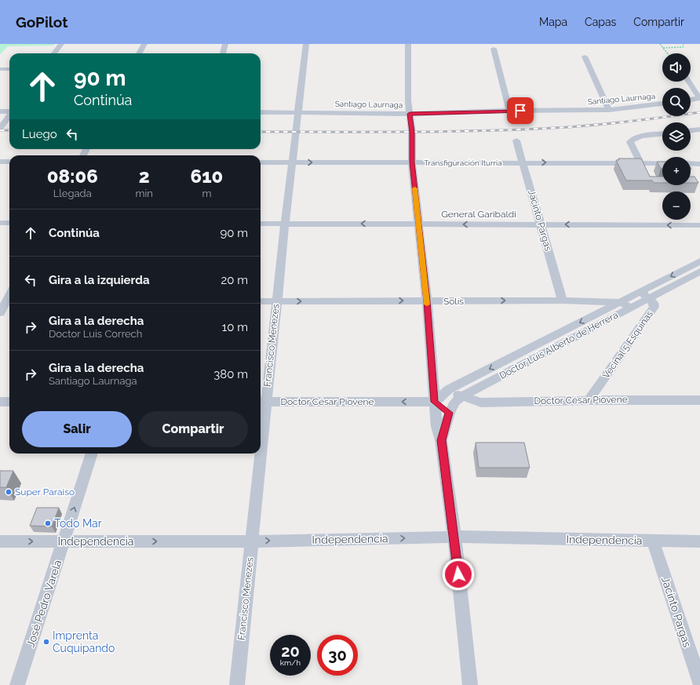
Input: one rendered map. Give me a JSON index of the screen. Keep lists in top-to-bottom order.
{
  "streets": {
    "street": [
      "Santiago Laurnaga",
      "Transfiguración Iturria",
      "General Garibaldi",
      "Jacinto Pargas",
      "Solís",
      "Vecinal 5 Esquinas",
      "Francisco Menezes",
      "Doctor Luis Alberto de Herrera",
      "Doctor César Piovene",
      "Independencia",
      "José Pedro Varela"
    ]
  },
  "crossings": [
    ["Santiago Laurnaga", "Francisco Menezes"],
    ["Transfiguración Iturria", "Jacinto Pargas"],
    ["Transfiguración Iturria", "Francisco Menezes"],
    ["General Garibaldi", "Jacinto Pargas"],
    ["General Garibaldi", "Francisco Menezes"],
    ["Jacinto Pargas", "Solís"],
    ["Jacinto Pargas", "Independencia"],
    ["Solís", "Francisco Menezes"],
    ["Solís", "Doctor Luis Alberto de Herrera"],
    ["Vecinal 5 Esquinas", "Doctor Luis Alberto de Herrera"],
    ["Vecinal 5 Esquinas", "Doctor César Piovene"],
    ["Francisco Menezes", "Doctor César Piovene"],
    ["Francisco Menezes", "Independencia"],
    ["Doctor Luis Alberto de Herrera", "Doctor César Piovene"],
    ["Independencia", "José Pedro Varela"]
  ],
  "one_way": [
    "Transfiguración Iturria",
    "General Garibaldi",
    "Solís",
    "Doctor César Piovene",
    "Independencia",
    "José Pedro Varela"
  ],
  "places": ["Super Paraiso", "Todo Mar", "Imprenta Cuquipando"],
  "page": {
    "header": "GoPilot",
    "nav": ["Mapa", "Capas", "Compartir"],
    "map_buttons": ["+", "−"],
    "turn": ["90 m", "Continúa"],
    "then": "Luego",
    "eta": [
      "08:06",
      "Llegada",
      "2",
      "min",
      "610",
      "m"
    ],
    "list": [
      {
        "name": "Continúa",
        "value": "90 m"
      },
      {
        "name": "Gira a la izquierda",
        "value": "20 m"
      },
      {
        "name": "Gira a la derecha",
        "note": "Doctor Luis Correch",
        "value": "10 m"
      },
      {
        "name": "Gira a la derecha",
        "note": "Santiago Laurnaga",
        "value": "380 m"
      }
    ],
    "buttons": ["Salir", "Compartir"],
    "speed": "20 km/h",
    "limit": "30"
  }
}
